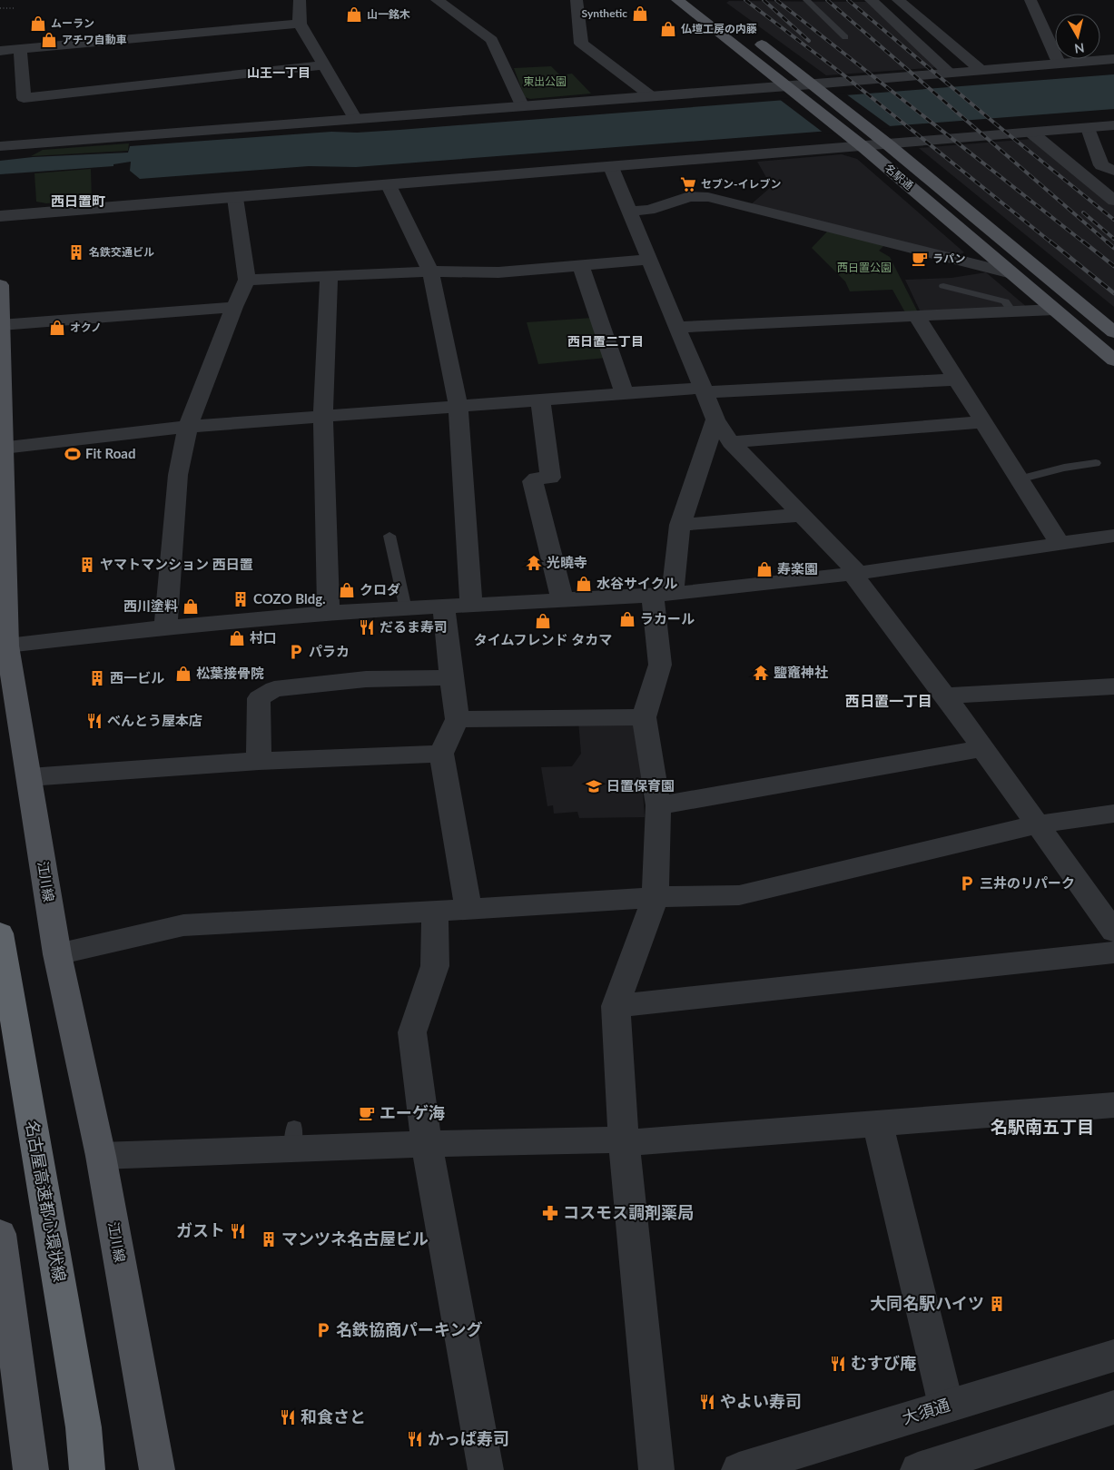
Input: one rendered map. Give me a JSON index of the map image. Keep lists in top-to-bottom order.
{
  "streets": {
    "highway": ["名古屋高速都心環状線"],
    "main road": ["名駅通", "江川線"],
    "street": ["大須通"]
  },
  "districts": [
    "山王一丁目",
    "西日置町",
    "西日置二丁目",
    "西日置一丁目",
    "名駅南五丁目"
  ],
  "parks": ["東出公園", "西日置公園"],
  "places": {
    "shop": [
      "Synthetic",
      "山一銘木",
      "ムーラン",
      "仏壇工房の内藤",
      "アチワ自動車",
      "オクノ",
      "寿楽園",
      "水谷サイクル",
      "クロダ",
      "西川塗料",
      "ラカール",
      "タイムフレンド タカマ",
      "村口",
      "松葉接骨院"
    ],
    "supermarket": ["セブン-イレブン"],
    "building": [
      "名鉄交通ビル",
      "ヤマトマンション 西日置",
      "COZO Bldg.",
      "西一ビル",
      "マンツネ名古屋ビル",
      "大同名駅ハイツ"
    ],
    "cafe": ["ラパン", "エーゲ海"],
    "sports": ["Fit Road"],
    "temple": ["光曉寺", "鹽竈神社"],
    "restaurant": [
      "だるま寿司",
      "べんとう屋本店",
      "ガスト",
      "むすび庵",
      "やよい寿司",
      "和食さと",
      "かっぱ寿司"
    ],
    "parking": ["パラカ", "三井のリパーク", "名鉄協商パーキング"],
    "school or university": ["日置保育園"],
    "pharmacy": ["コスモス調剤薬局"]
  },
  "north": "bottom"
}
